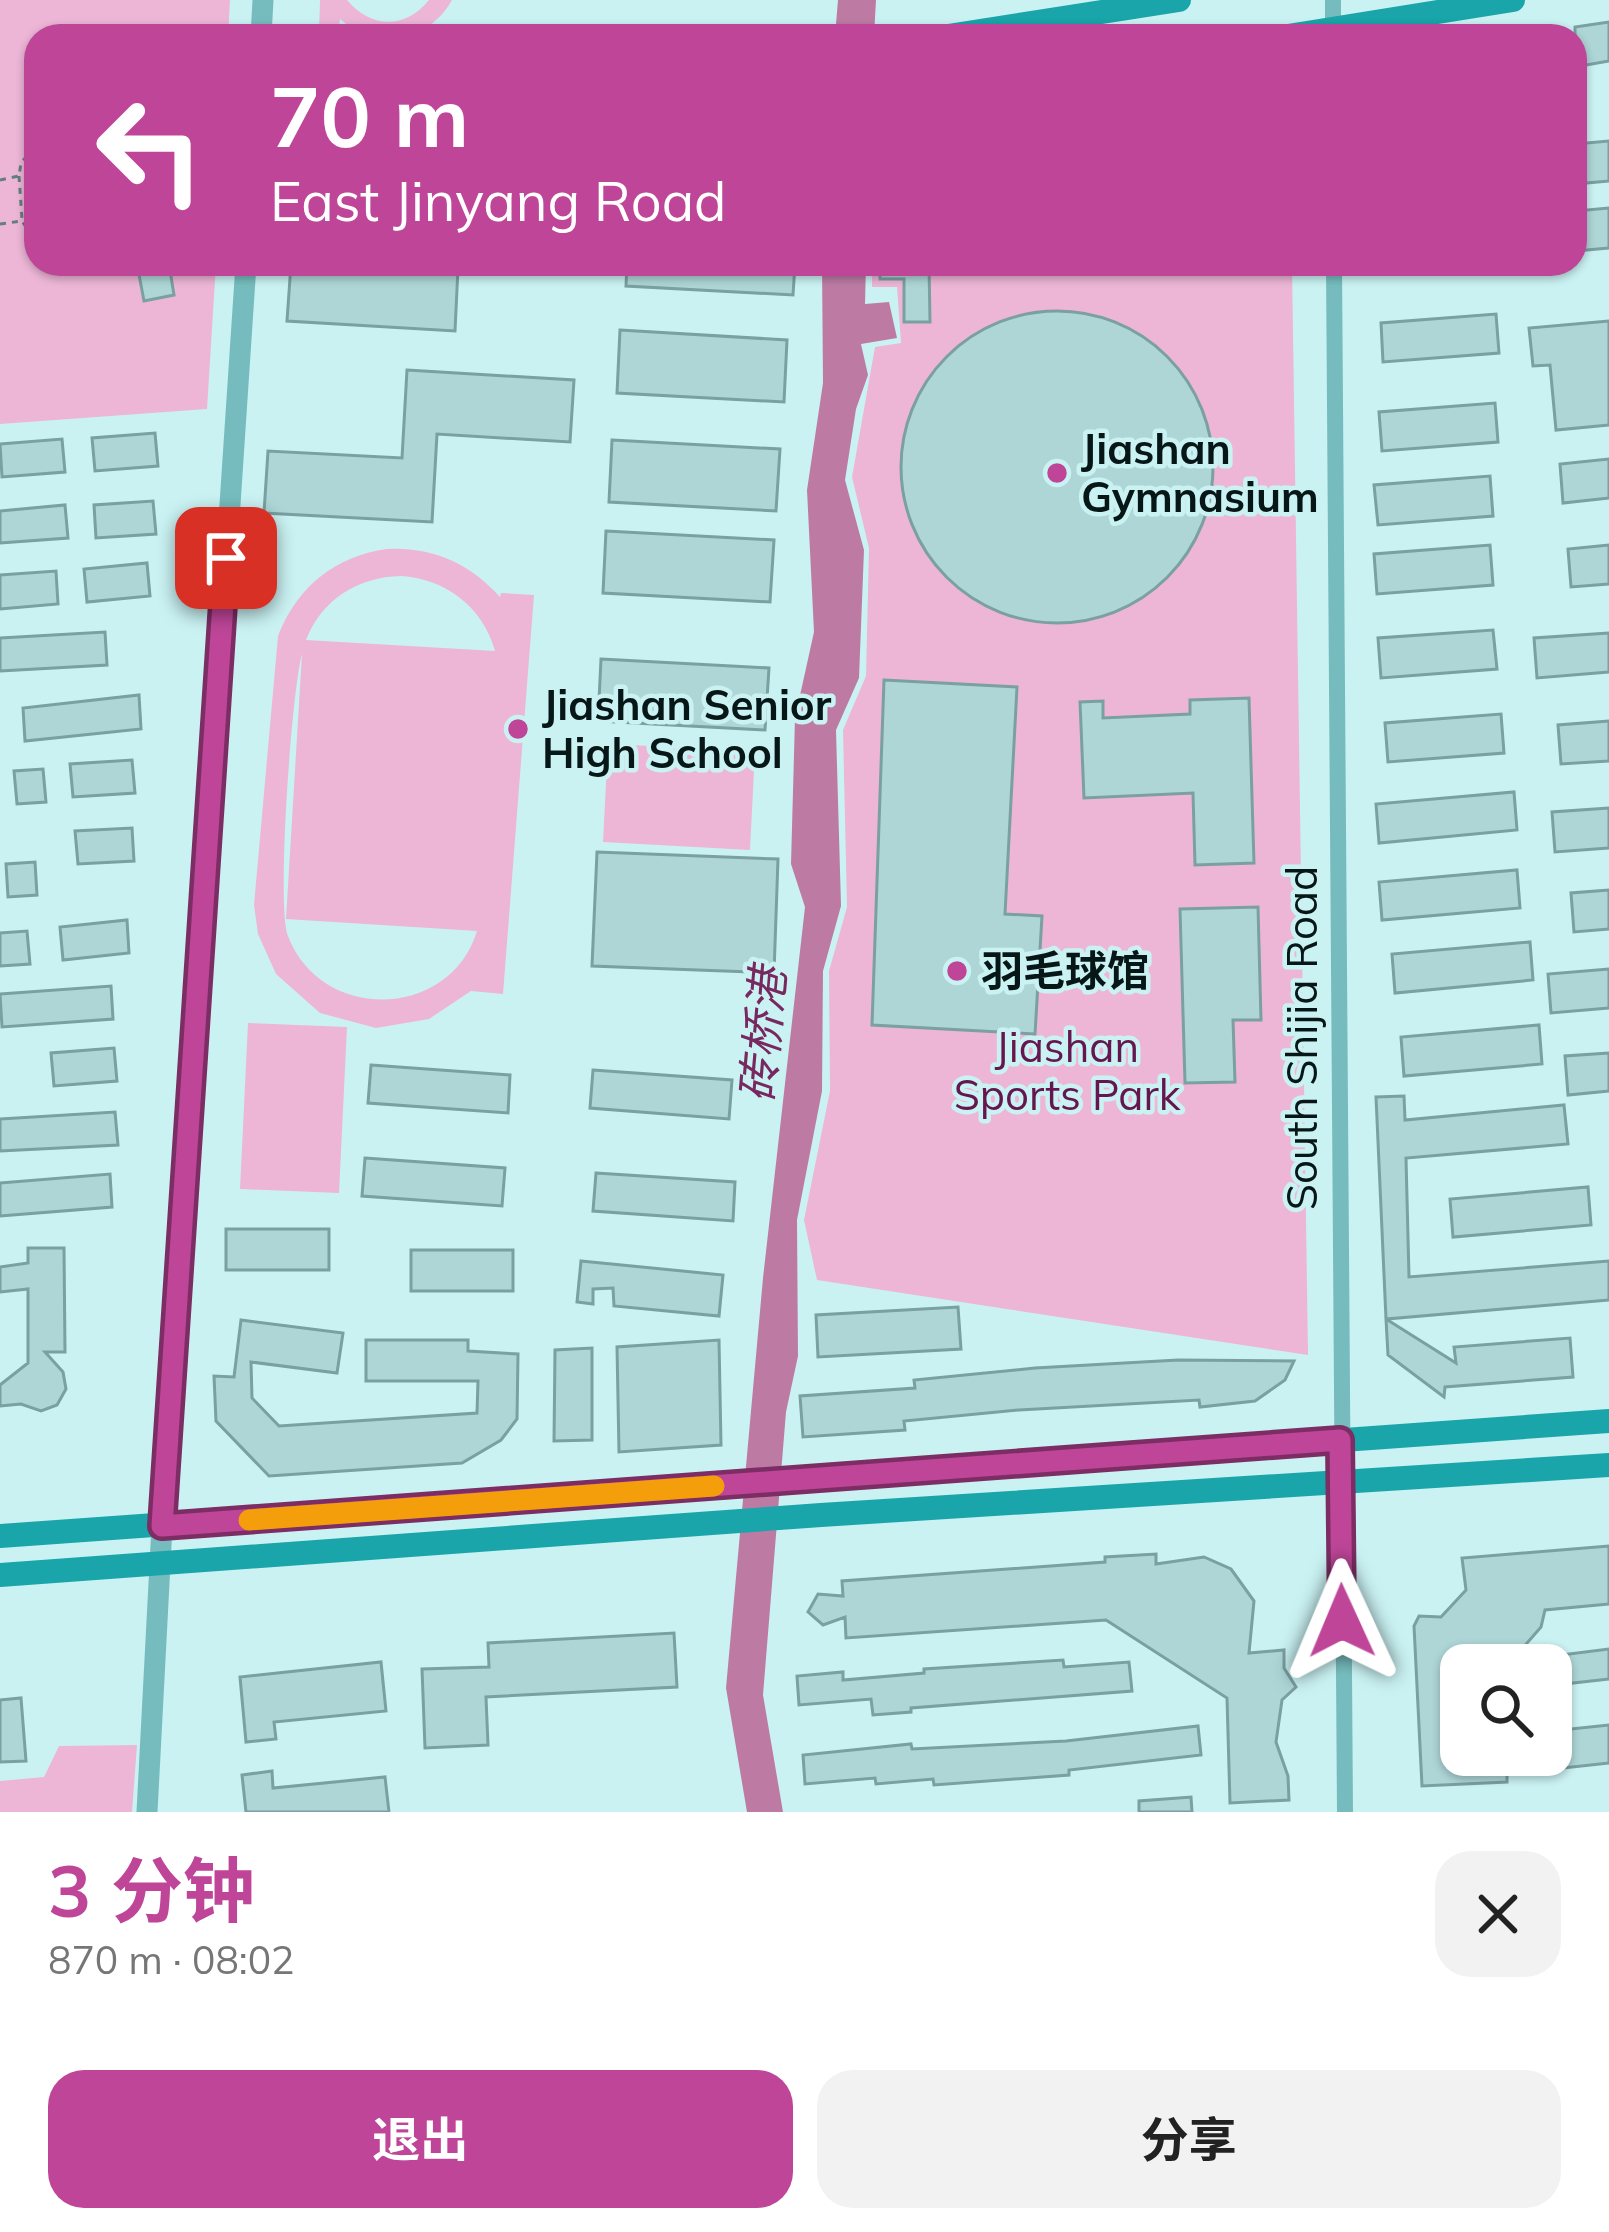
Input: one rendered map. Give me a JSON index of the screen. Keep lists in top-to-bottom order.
{
  "streets": {
    "street": ["South Shijia Road"]
  },
  "water": ["砖桥港"],
  "parks": ["Jiashan Sports Park"],
  "places": ["Jiashan Gymnasium", "Jiashan Senior High School", "羽毛球馆"],
  "page": {
    "turn": ["70 m", "East Jinyang Road"],
    "heading": ["3 分钟", "870 m · 08:02"],
    "buttons": ["退出", "分享"]
  }
}
